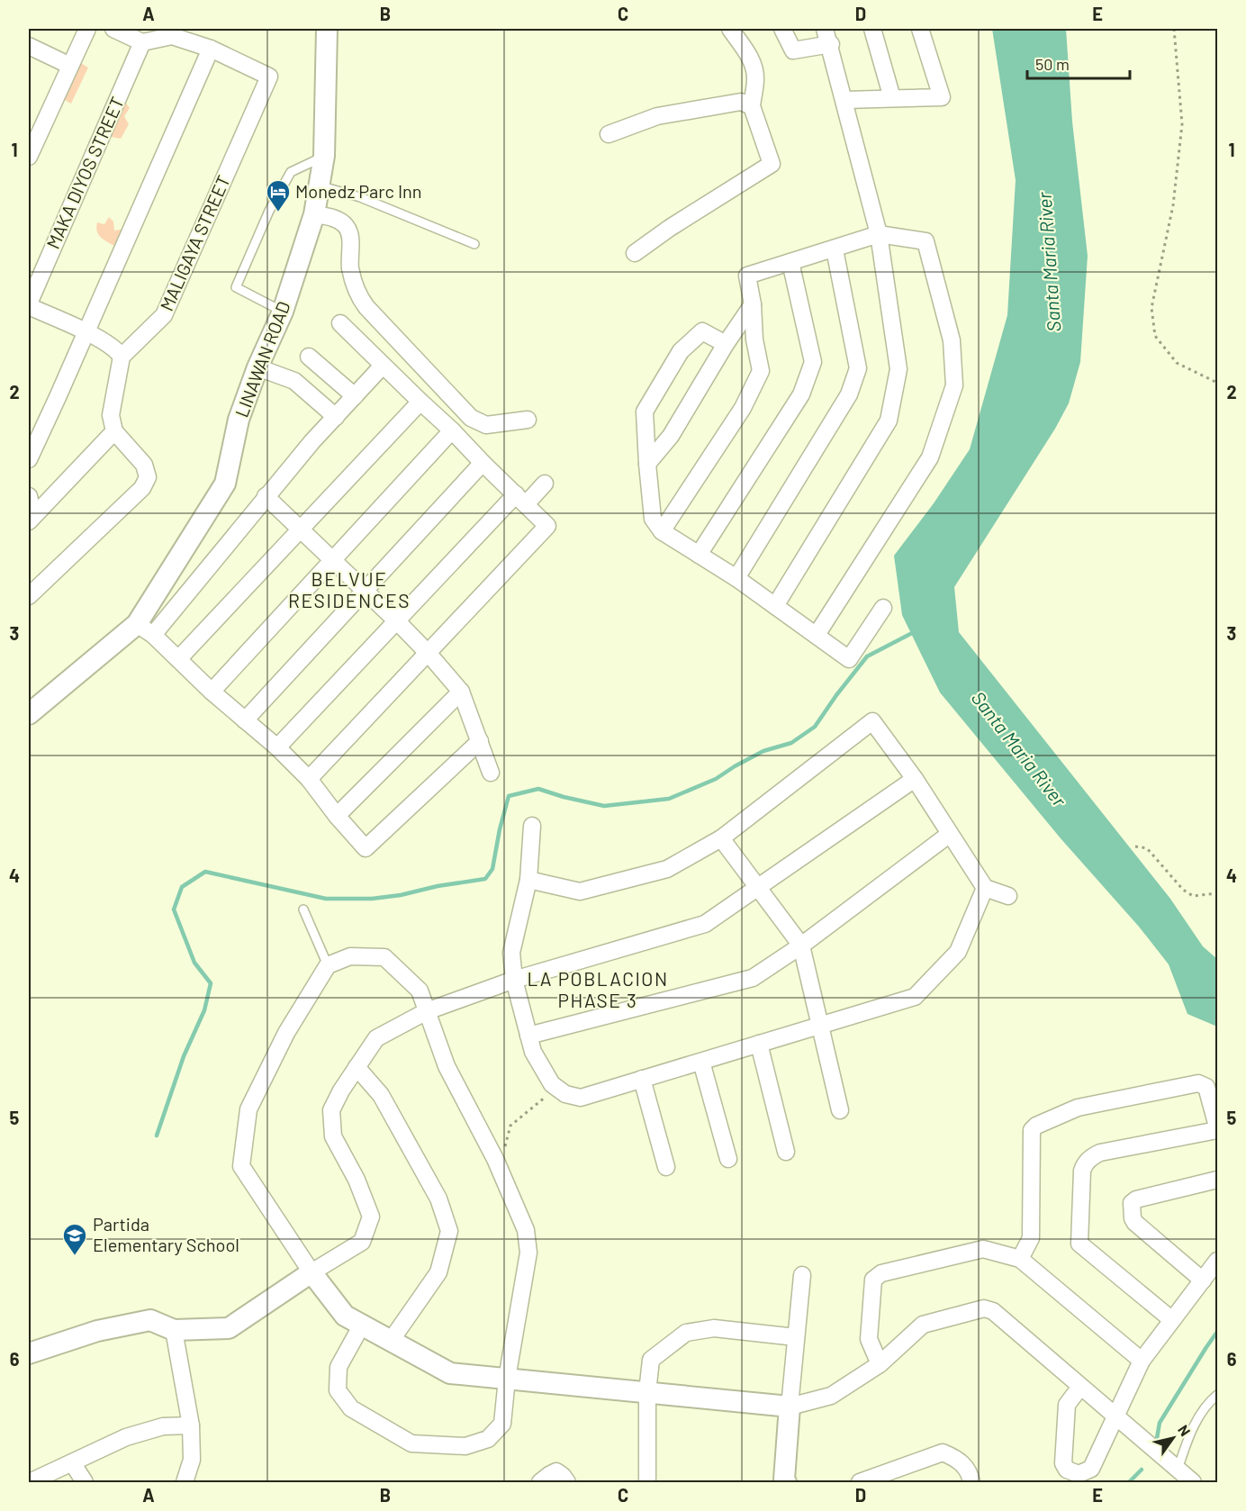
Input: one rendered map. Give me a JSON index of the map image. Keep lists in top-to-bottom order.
{
  "streets": {
    "street": ["MAKA DIYOS STREET", "MALIGAYA STREET", "LINAWAN ROAD"]
  },
  "districts": ["BELVUE RESIDENCES", "LA POBLACION PHASE 3"],
  "water": ["Santa Maria River"],
  "places": {
    "hotel": ["Monedz Parc Inn"],
    "school or university": ["Partida Elementary School"]
  },
  "scale_bar": "50 m",
  "north": "top right",
  "grid": {
    "columns": [
      "A",
      "B",
      "C",
      "D",
      "E"
    ],
    "rows": [
      "1",
      "2",
      "3",
      "4",
      "5",
      "6"
    ]
  }
}
